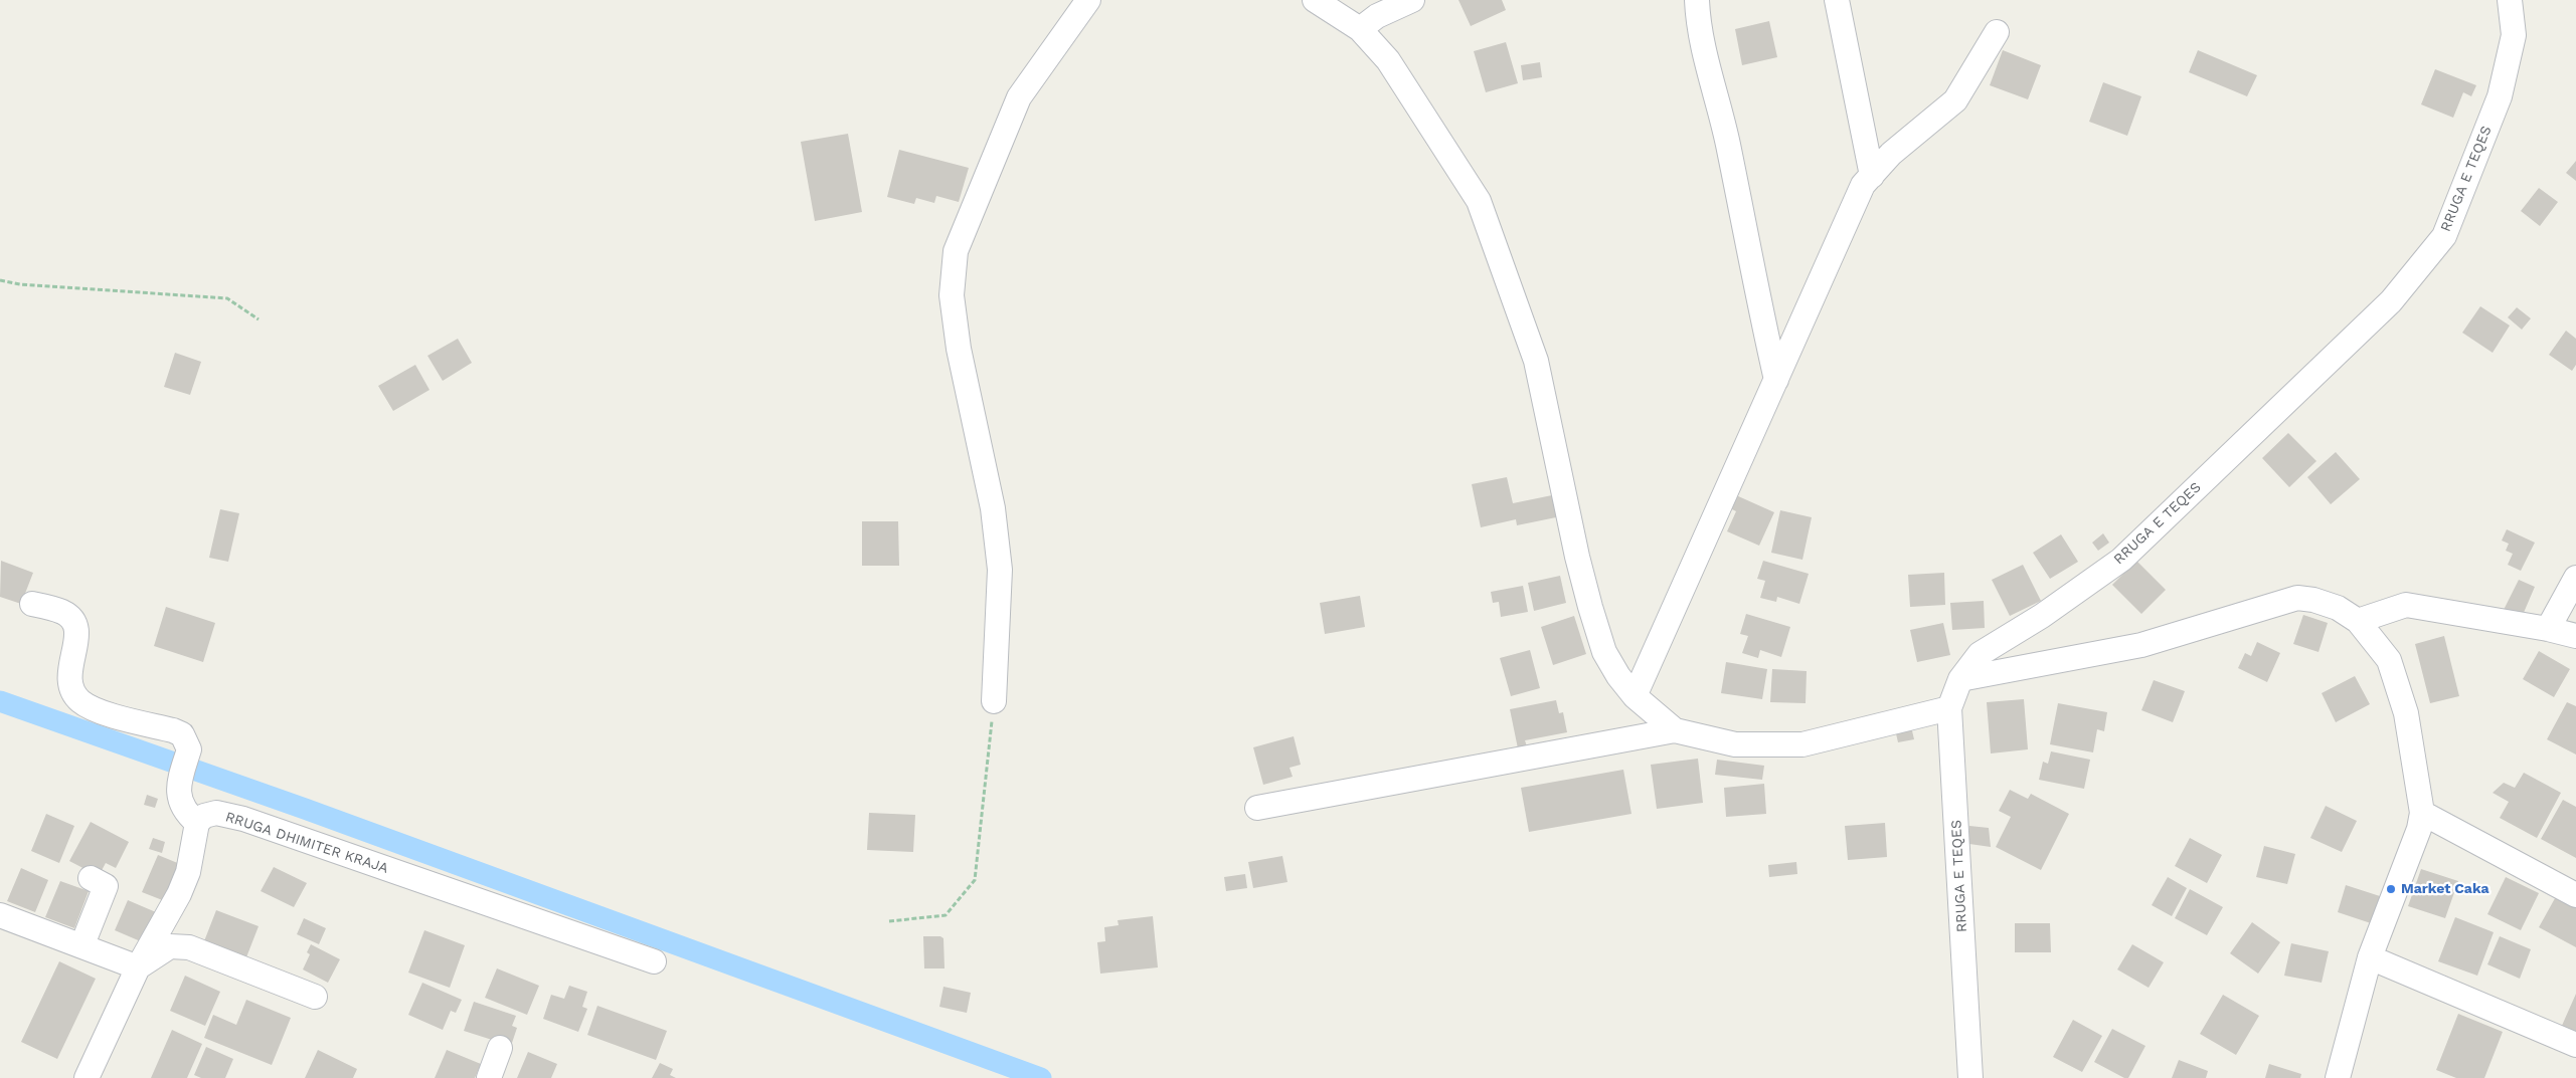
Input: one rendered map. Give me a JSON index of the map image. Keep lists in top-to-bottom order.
{
  "streets": {
    "street": ["RRUGA E TEQES", "RRUGA DHIMITER KRAJA"]
  },
  "places": ["Market Caka"]
}
